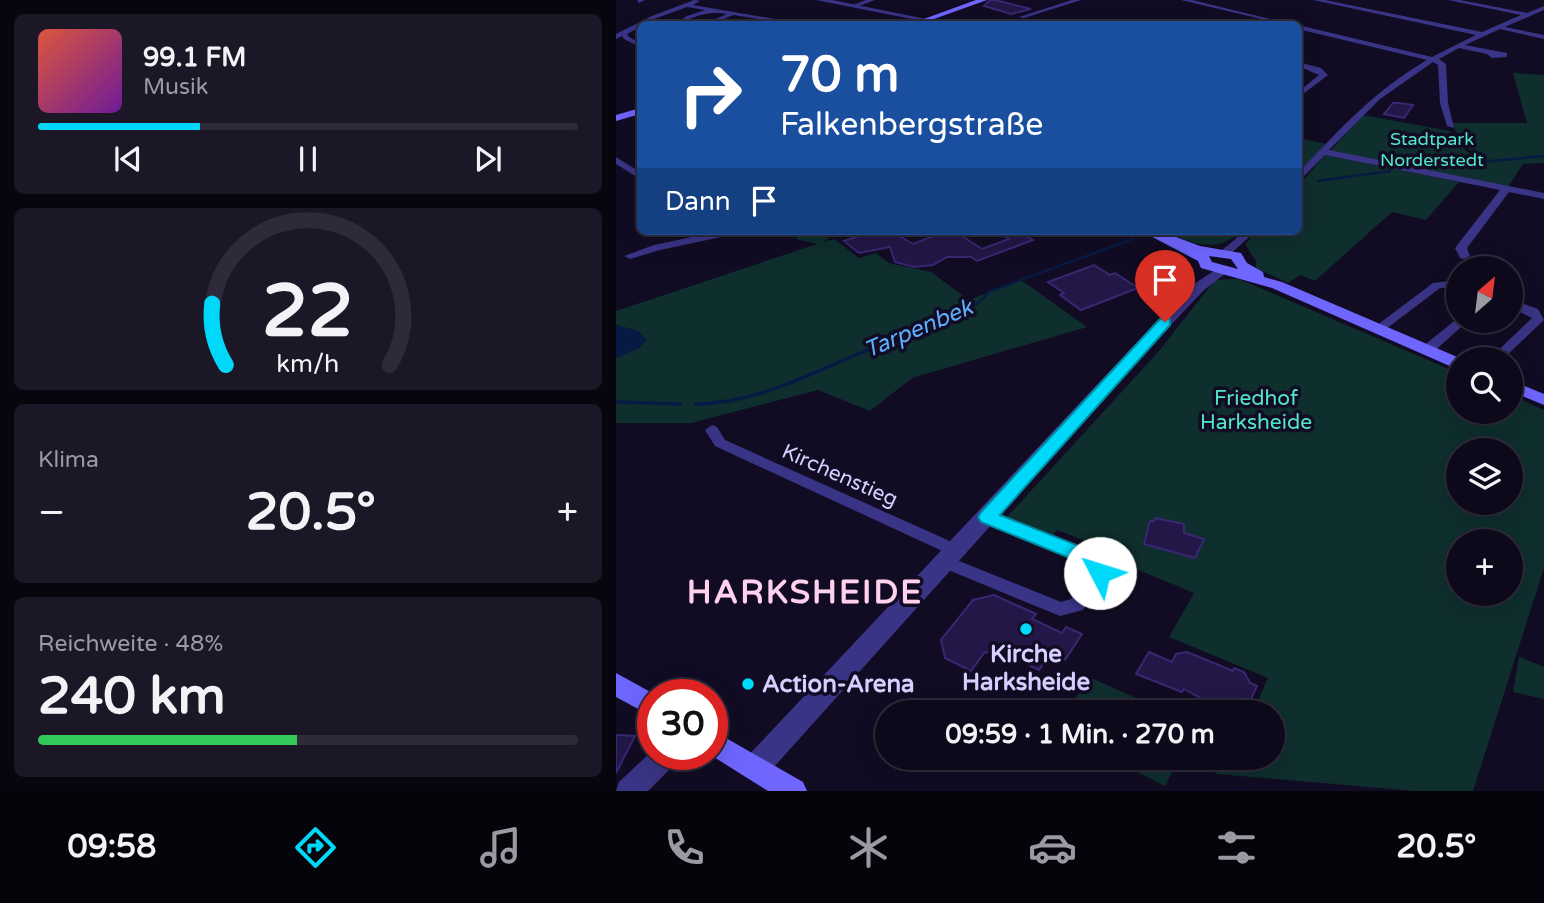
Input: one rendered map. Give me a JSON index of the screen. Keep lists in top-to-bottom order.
{
  "streets": {
    "street": ["Kirchenstieg"]
  },
  "districts": ["HARKSHEIDE"],
  "water": ["Tarpenbek"],
  "parks": ["Stadtpark Norderstedt", "Friedhof Harksheide"],
  "places": ["Kirche Harksheide", "Action-Arena"],
  "north": "top right",
  "page": {
    "turn": ["70 m", "Falkenbergstraße"],
    "song": ["99.1 FM", "Musik"],
    "then": "Dann",
    "map_buttons": "+",
    "tile": [
      "Klima",
      ["Reichweite · 48%", "240 km"]
    ],
    "heat": ["−", "20.5°", "+"],
    "limit": "30",
    "trip": "09:59 · 1 Min. · 270 m",
    "tabs": ["09:58", "20.5°"],
    "gauge": ["22", "km/h"]
  }
}
